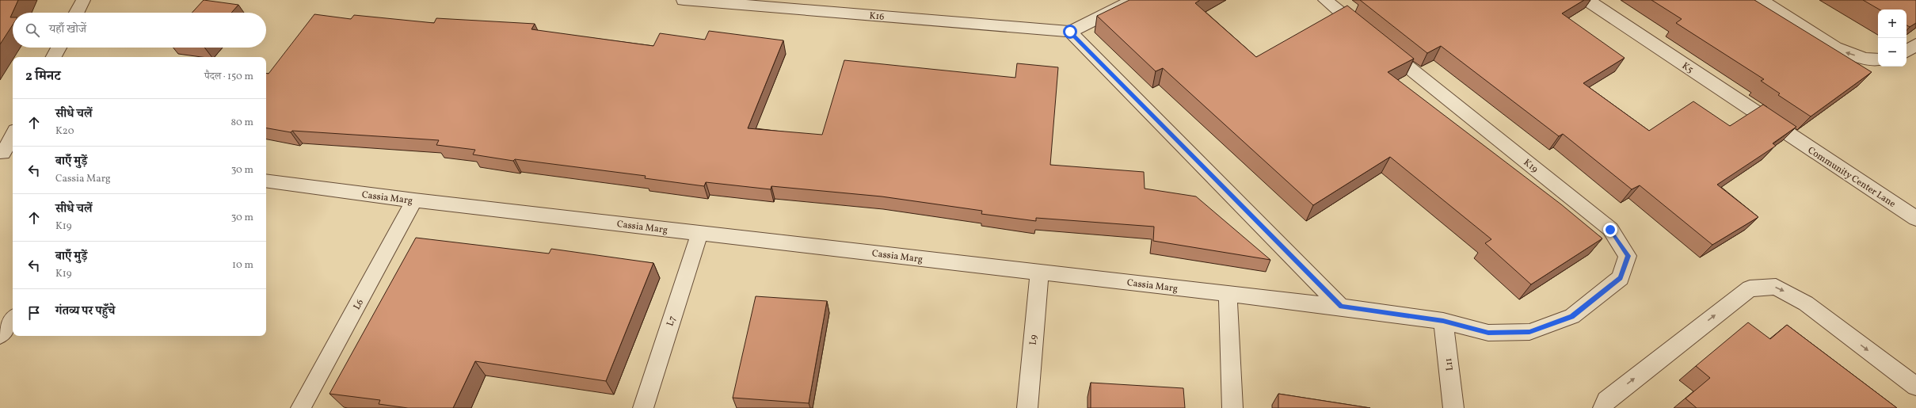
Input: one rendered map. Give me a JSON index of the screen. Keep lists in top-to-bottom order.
{
  "streets": {
    "street": [
      "K16",
      "K5",
      "K19",
      "Community Center Lane",
      "Cassia Marg",
      "L6",
      "L7",
      "L9",
      "L11"
    ]
  },
  "crossings": [
    ["K5", "Community Center Lane"],
    ["K19", "Cassia Marg"],
    ["Cassia Marg", "L6"],
    ["Cassia Marg", "L7"],
    ["Cassia Marg", "L9"],
    ["Cassia Marg", "L11"]
  ],
  "page": {
    "map_buttons": ["+", "−"],
    "search": "यहाँ खोजें",
    "heading": ["2 मिनट", "पैदल · 150 m"],
    "list": [
      ["सीधे चलें", "K20", "80 m"],
      ["बाएँ मुड़ें", "Cassia Marg", "30 m"],
      ["सीधे चलें", "K19", "30 m"],
      ["बाएँ मुड़ें", "K19", "10 m"],
      "गंतव्य पर पहुँचे"
    ]
  }
}
